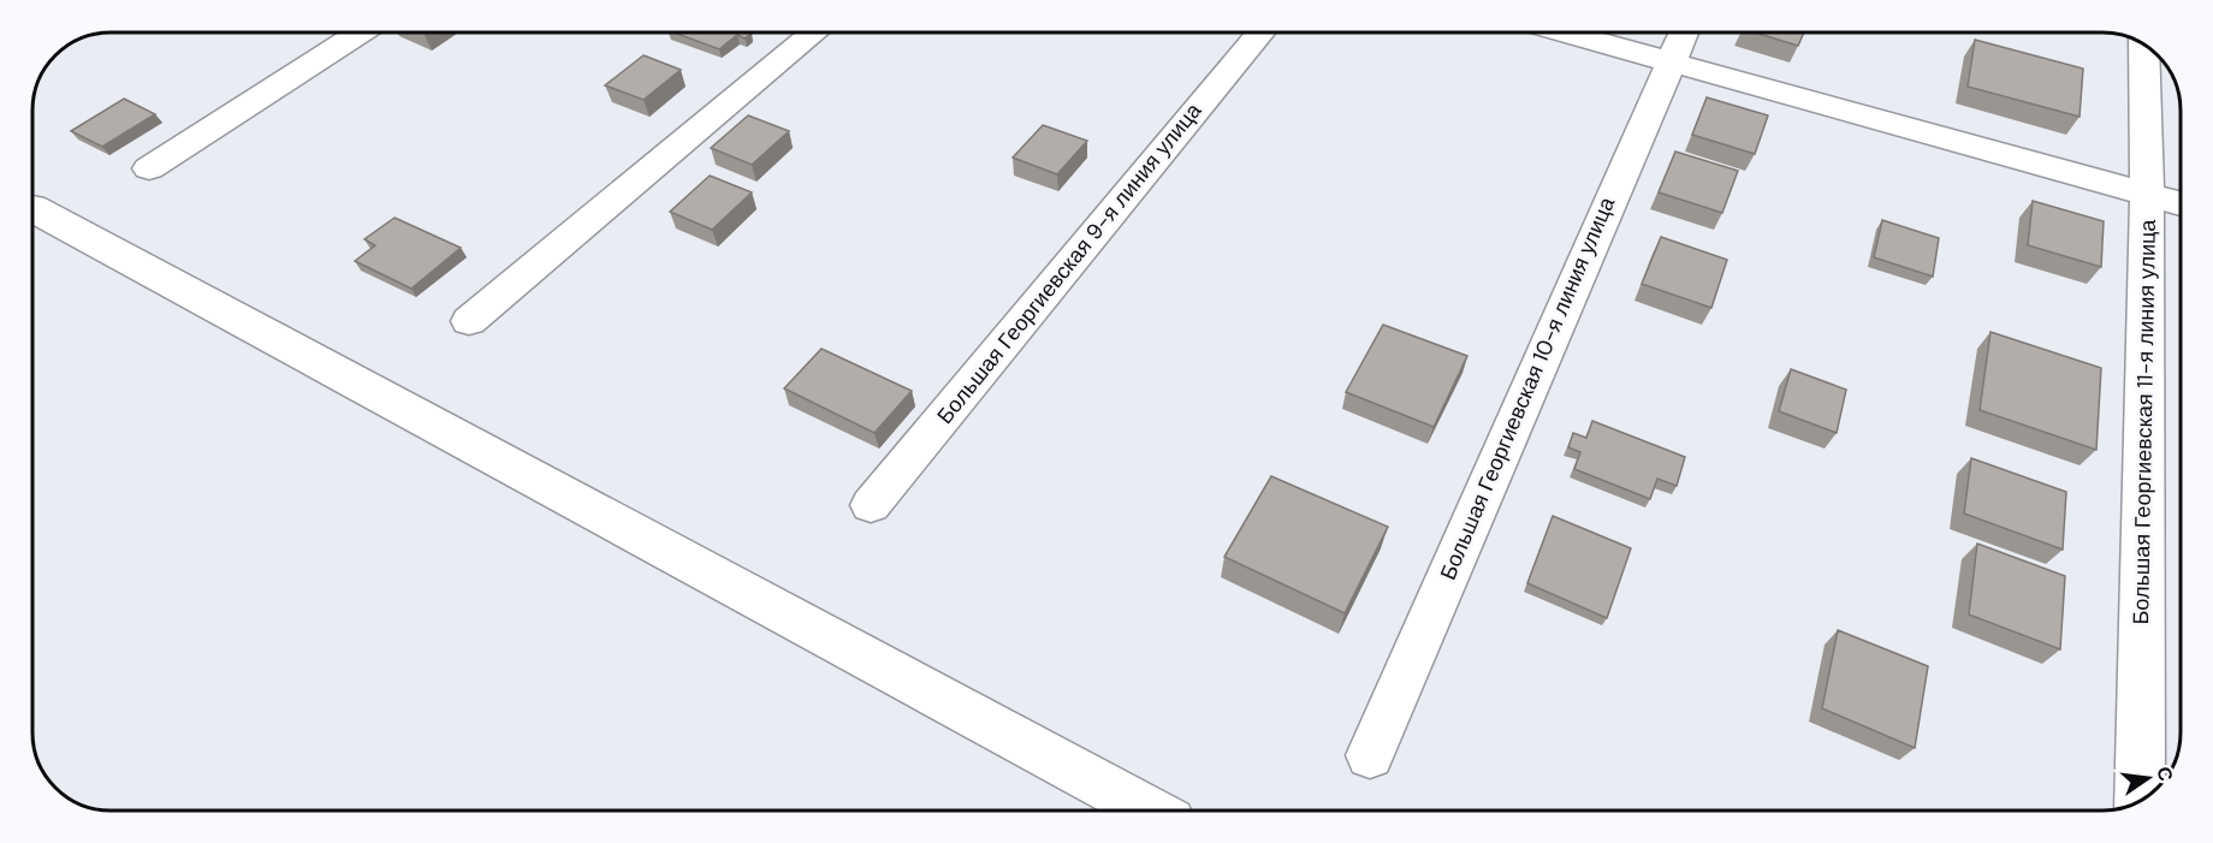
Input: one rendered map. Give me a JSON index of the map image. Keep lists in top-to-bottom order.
{
  "streets": {
    "street": ["Большая Георгиевская 9-я линия улица", "Большая Георгиевская 10-я линия улица", "Большая Георгиевская 11-я линия улица"]
  },
  "north": "right"
}
